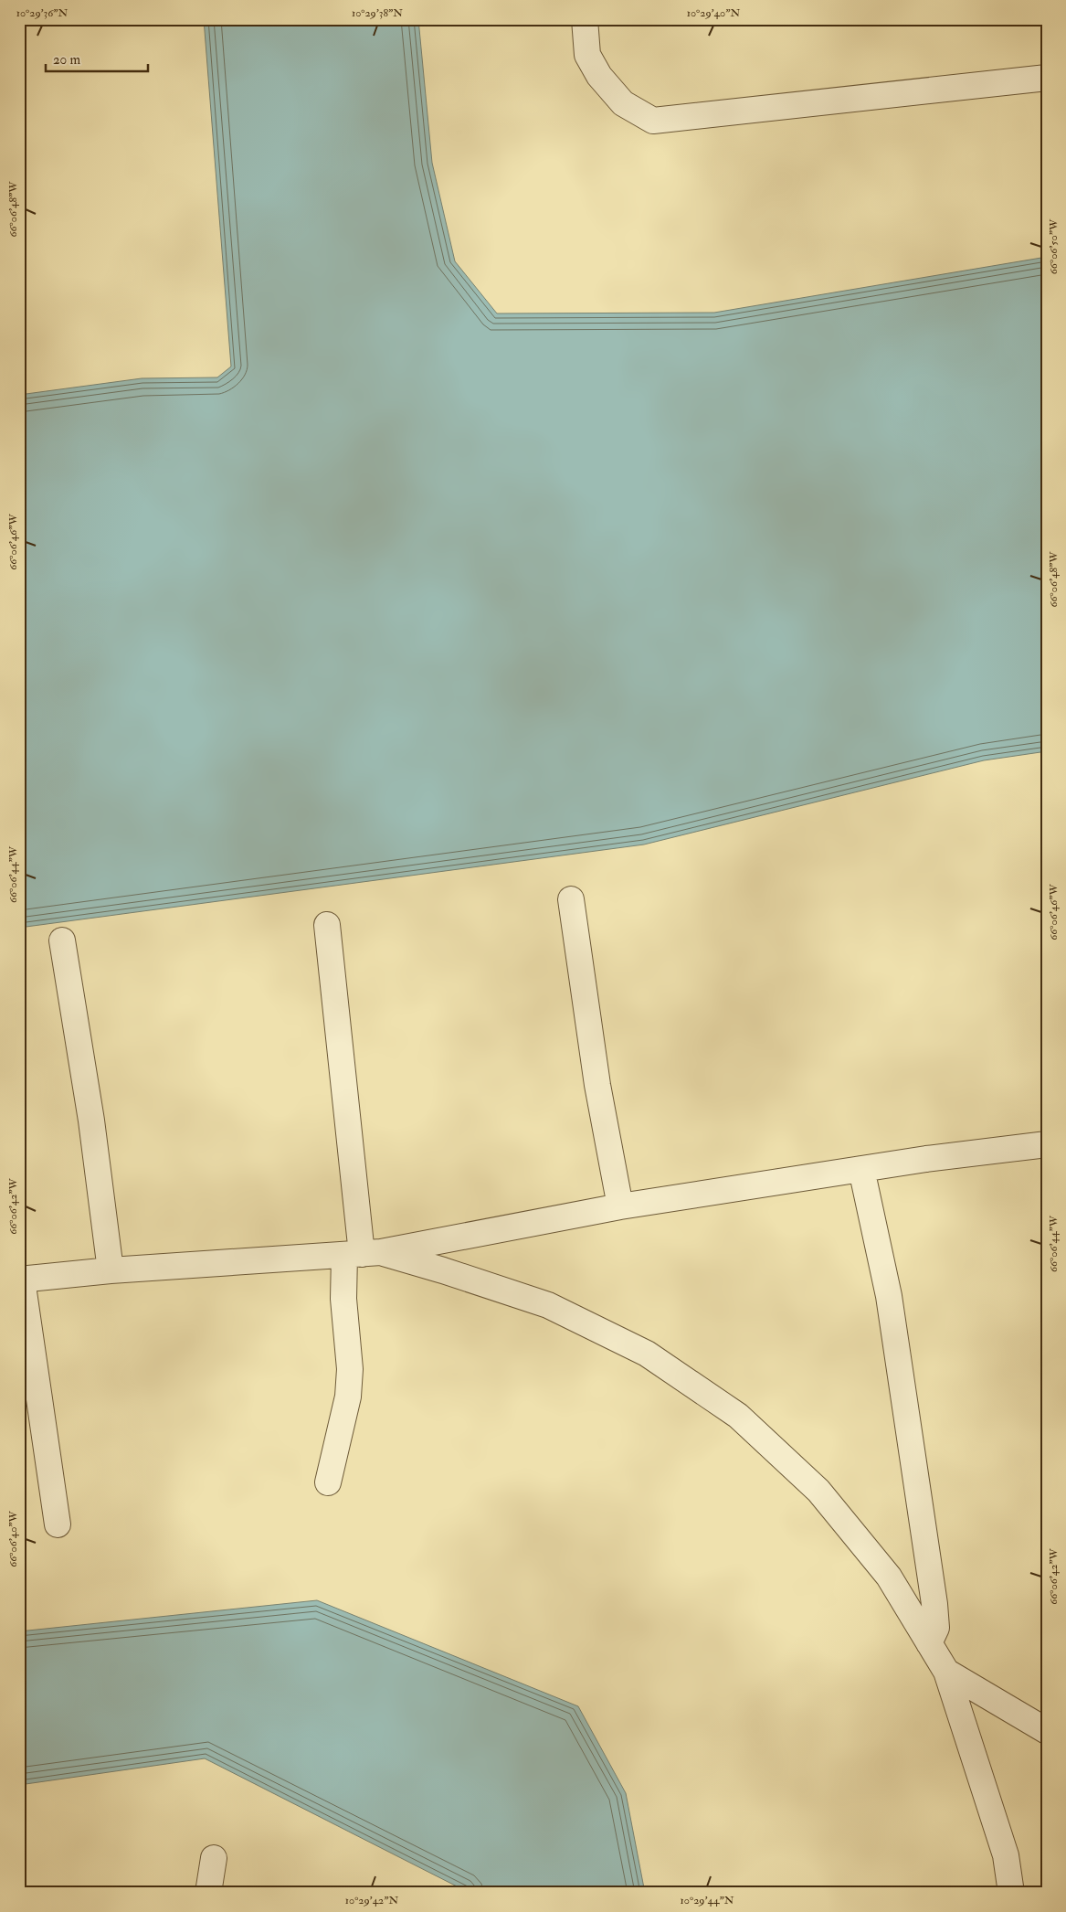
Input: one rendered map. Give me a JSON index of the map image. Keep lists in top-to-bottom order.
{
  "scale_bar": "20 m",
  "coordinates": [
    "10°29'36\"N",
    "10°29'38\"N",
    "10°29'40\"N",
    "66°06'48\"W",
    "66°06'50\"W",
    "66°06'46\"W",
    "66°06'44\"W",
    "66°06'42\"W",
    "66°06'40\"W",
    "10°29'42\"N",
    "10°29'44\"N"
  ]
}
